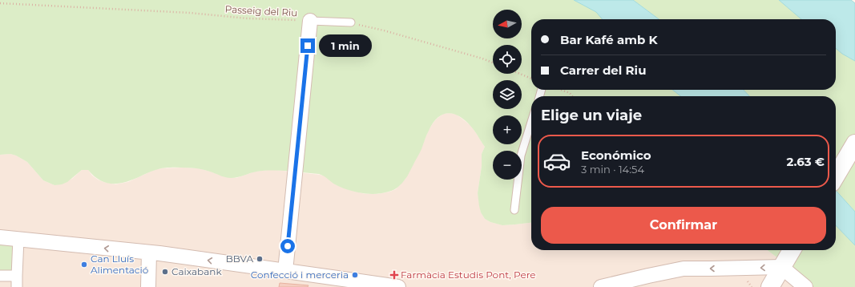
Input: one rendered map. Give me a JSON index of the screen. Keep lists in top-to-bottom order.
{
  "streets": {
    "path": ["Passeig del Riu"]
  },
  "places": {
    "other": [
      "BBVA",
      "Can Lluís Alimentació",
      "Caixabank",
      "Confecció i merceria"
    ],
    "health": ["Farmàcia Estudis Pont, Pere"]
  },
  "north": "left",
  "page": {
    "map_buttons": ["+", "−"],
    "banner": ["Bar Kafé amb K", "Carrer del Riu"],
    "bubble": "1 min",
    "heading": "Elige un viaje",
    "list": [
      {
        "name": "Económico",
        "note": "3 min · 14:54",
        "value": "2.63 €"
      }
    ],
    "buttons": "Confirmar"
  }
}
